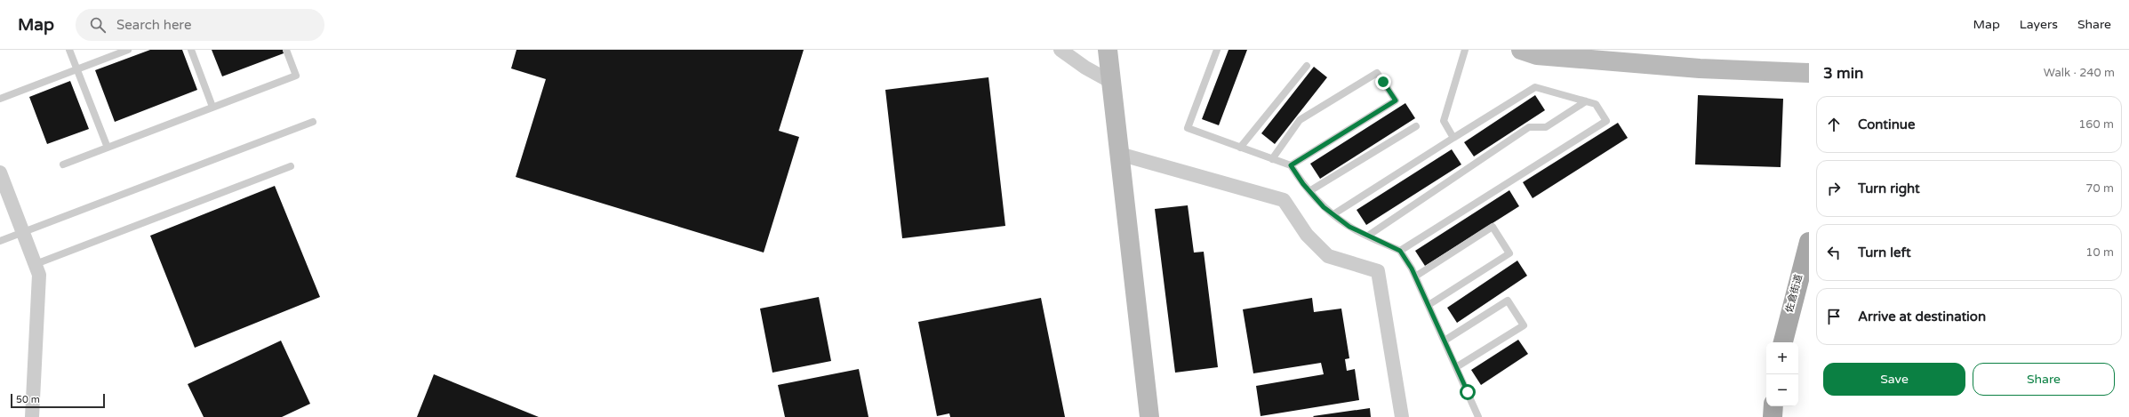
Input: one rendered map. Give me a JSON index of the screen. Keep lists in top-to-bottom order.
{
  "streets": {
    "main road": ["佐倉街道"]
  },
  "scale_bar": "50 m",
  "page": {
    "header": "Map",
    "search": "Search here",
    "nav": ["Map", "Layers", "Share"],
    "heading": ["3 min", "Walk · 240 m"],
    "list": [
      ["Continue", "160 m"],
      ["Turn right", "70 m"],
      ["Turn left", "10 m"],
      "Arrive at destination"
    ],
    "map_buttons": ["+", "−"],
    "buttons": ["Save", "Share"],
    "scale": "50 m"
  }
}
